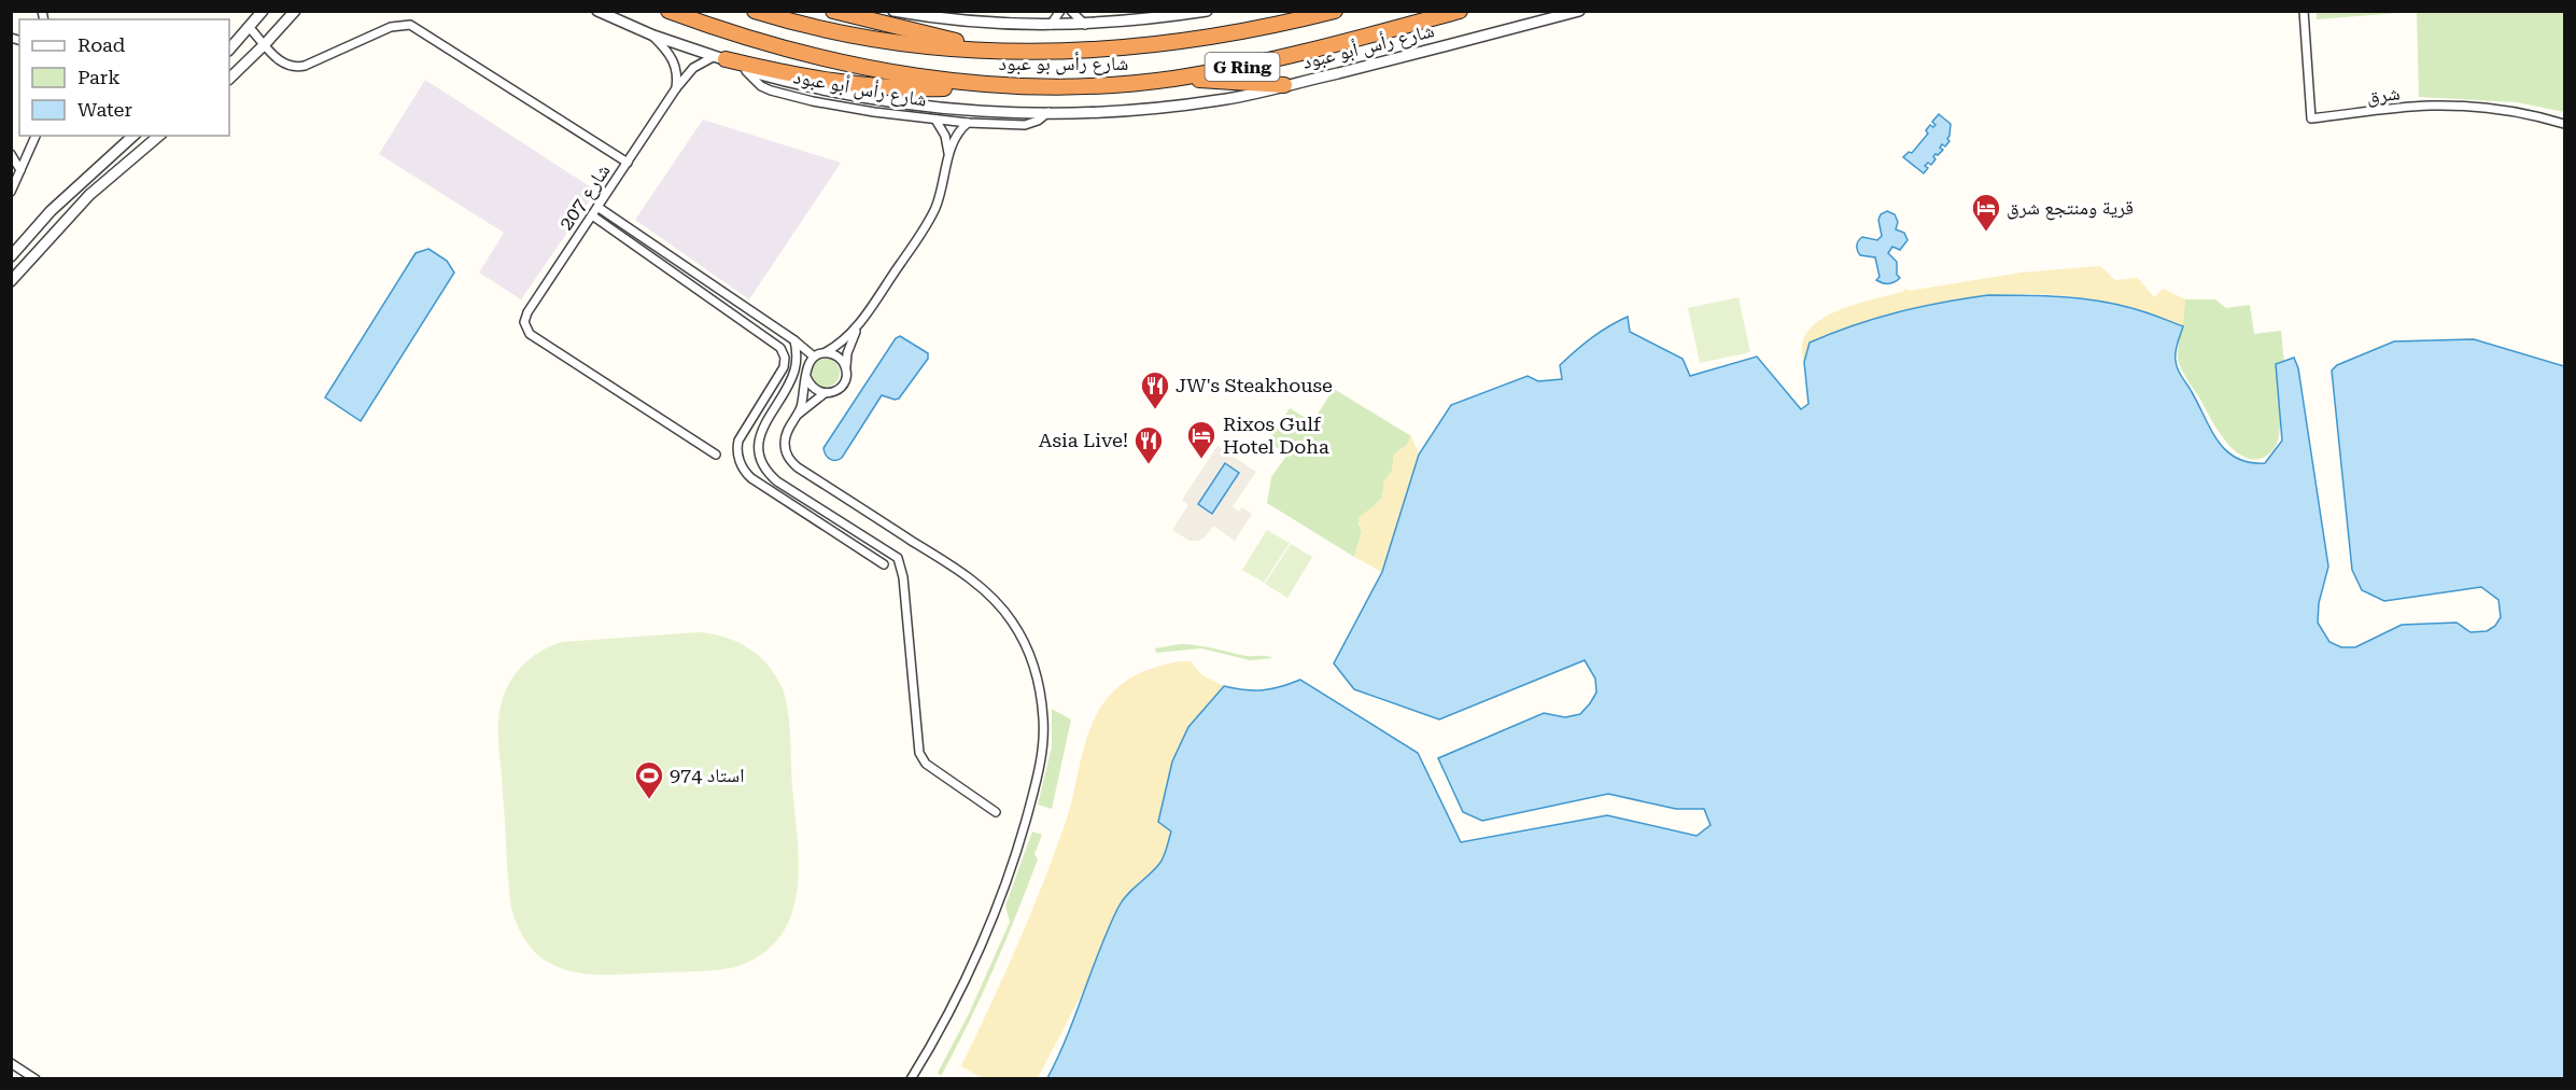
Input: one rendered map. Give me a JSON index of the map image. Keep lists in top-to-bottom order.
{
  "streets": {
    "highway": ["شارع رأس بو عبود", "G Ring"],
    "street": ["شارع رأس أبو عبود", "شرق", "شارع 207"]
  },
  "crossings": [
    ["شارع رأس أبو عبود", "شارع 207"]
  ],
  "places": {
    "hotel": ["قرية ومنتجع شرق", "Rixos Gulf Hotel Doha"],
    "restaurant": ["JW's Steakhouse", "Asia Live!"],
    "sports": ["استاد 974"]
  },
  "legend": ["Road", "Park", "Water"]
}
